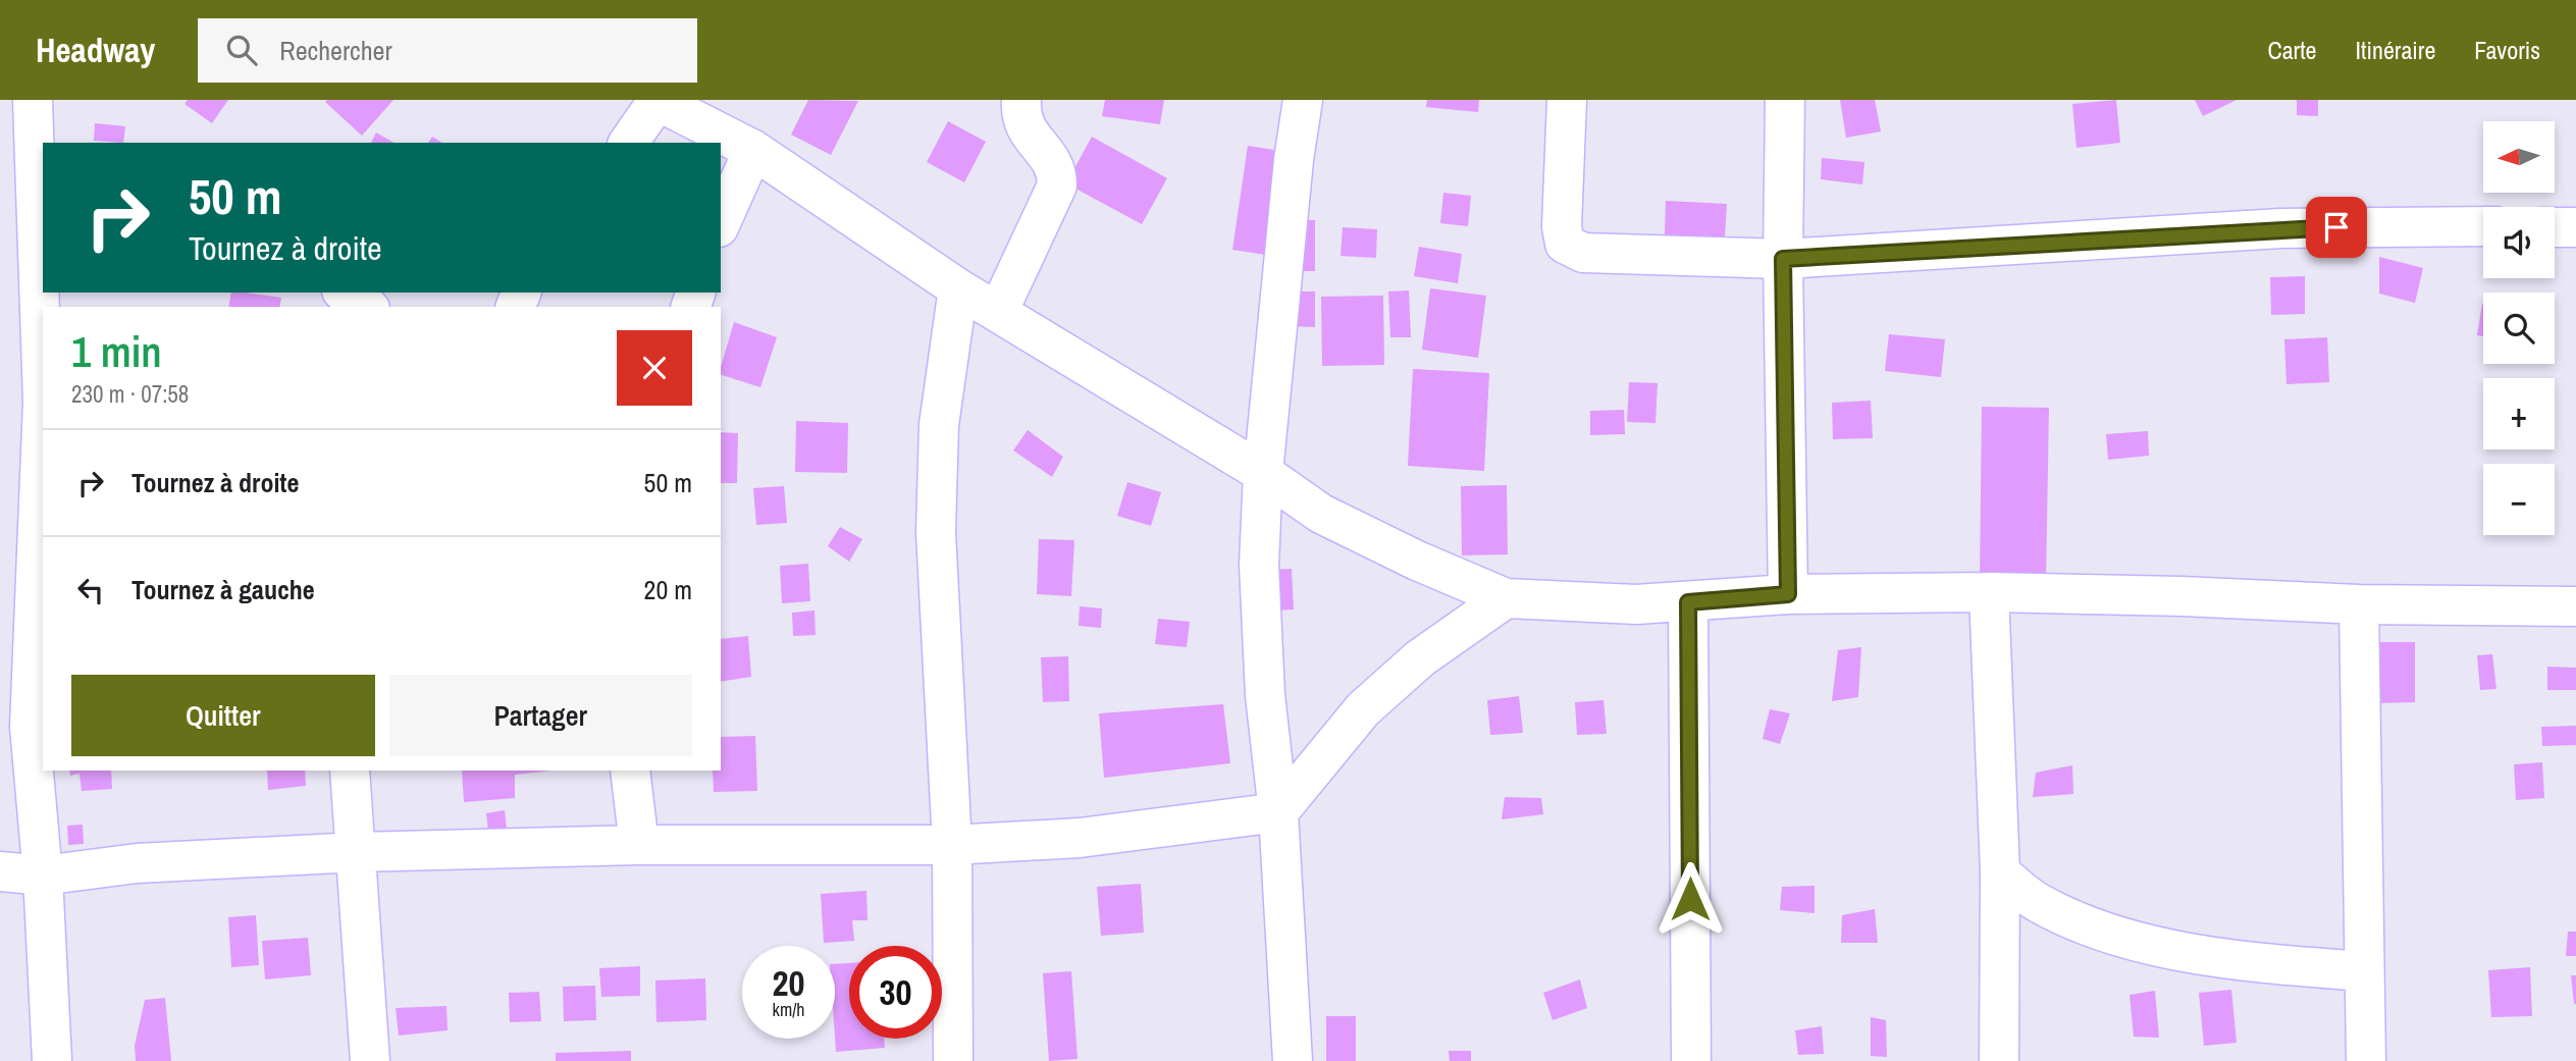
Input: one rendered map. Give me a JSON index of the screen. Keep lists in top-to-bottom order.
{
  "north": "left",
  "page": {
    "header": "Headway",
    "search": "Rechercher",
    "nav": ["Carte", "Itinéraire", "Favoris"],
    "map_buttons": ["+", "−"],
    "turn": ["50 m", "Tournez à droite"],
    "heading": ["1 min", "230 m · 07:58"],
    "list": [
      {
        "name": "Tournez à droite",
        "value": "50 m"
      },
      {
        "name": "Tournez à gauche",
        "value": "20 m"
      }
    ],
    "buttons": ["Quitter", "Partager"],
    "speed": "20 km/h",
    "limit": "30"
  }
}
